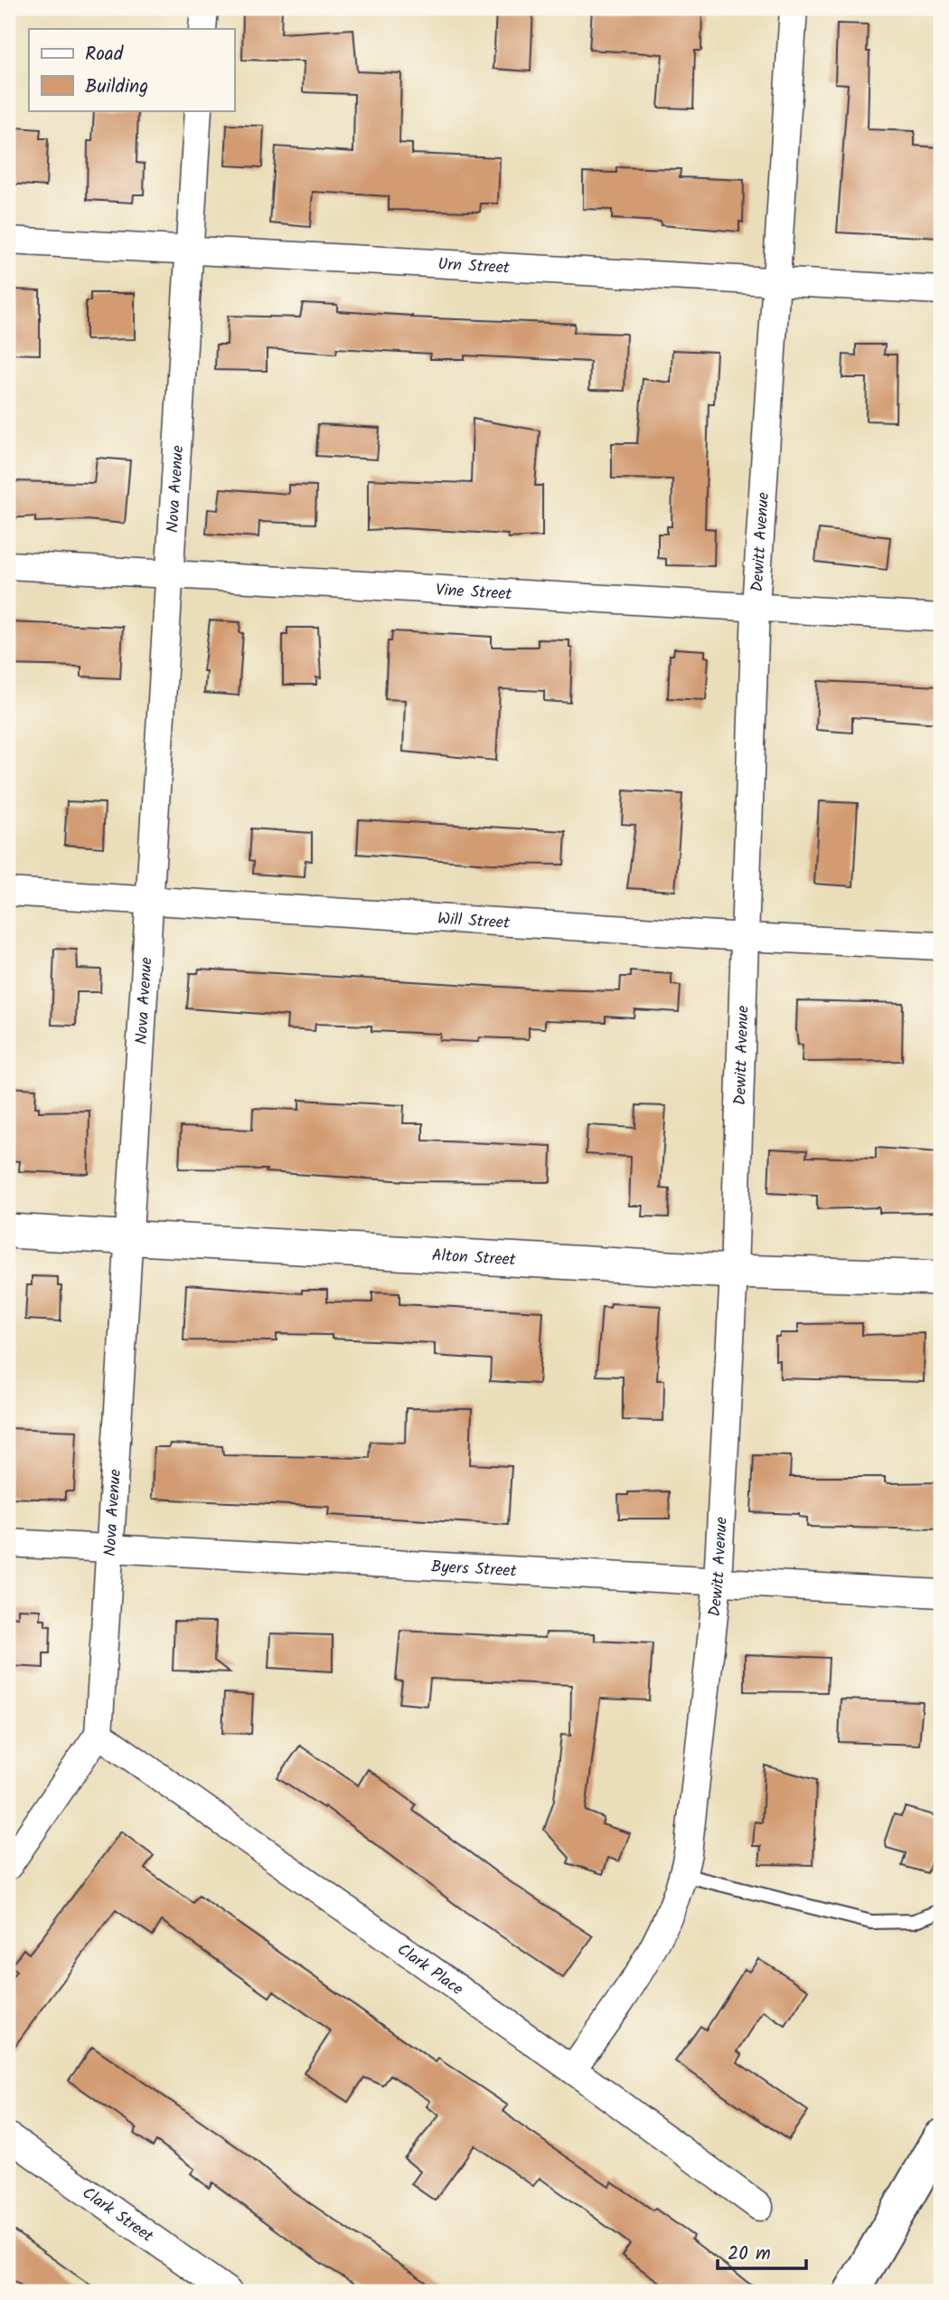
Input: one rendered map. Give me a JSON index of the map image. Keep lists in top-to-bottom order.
{
  "streets": {
    "street": [
      "Urn Street",
      "Nova Avenue",
      "Dewitt Avenue",
      "Vine Street",
      "Will Street",
      "Alton Street",
      "Byers Street",
      "Clark Place",
      "Clark Street"
    ]
  },
  "crossings": [
    ["Urn Street", "Nova Avenue"],
    ["Urn Street", "Dewitt Avenue"],
    ["Nova Avenue", "Vine Street"],
    ["Nova Avenue", "Will Street"],
    ["Nova Avenue", "Alton Street"],
    ["Nova Avenue", "Byers Street"],
    ["Nova Avenue", "Clark Place"],
    ["Dewitt Avenue", "Vine Street"],
    ["Dewitt Avenue", "Will Street"],
    ["Dewitt Avenue", "Alton Street"],
    ["Dewitt Avenue", "Byers Street"],
    ["Dewitt Avenue", "Clark Place"]
  ],
  "legend": ["Road", "Building"],
  "scale_bar": "20 m"
}
